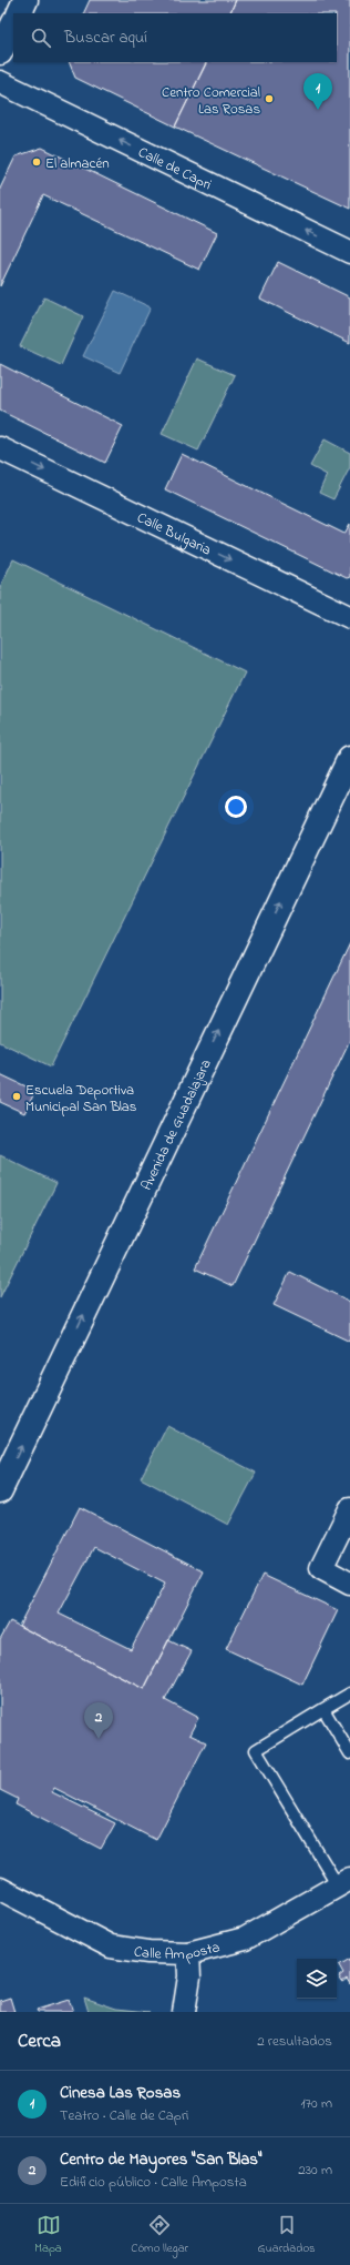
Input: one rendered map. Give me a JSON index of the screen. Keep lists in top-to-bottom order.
{
  "streets": {
    "street": [
      "Calle de Capri",
      "Calle Bulgaria",
      "Avenida de Guadalajara",
      "Calle Amposta"
    ]
  },
  "one_way": ["Calle de Capri", "Calle Bulgaria", "Avenida de Guadalajara"],
  "places": ["Centro Comercial Las Rosas", "El almacén", "Escuela Deportiva Municipal San Blas"],
  "page": {
    "search": "Buscar aquí",
    "pins": ["1", "2"],
    "heading": ["Cerca", "2 resultados"],
    "list": [
      {
        "mark": "1",
        "name": "Cinesa Las Rosas",
        "note": "Teatro · Calle de Capri",
        "value": "170 m"
      },
      {
        "mark": "2",
        "name": "Centro de Mayores \"San Blas\"",
        "note": "Edificio público · Calle Amposta",
        "value": "230 m"
      }
    ],
    "nav": ["Mapa", "Cómo llegar", "Guardados"]
  }
}
